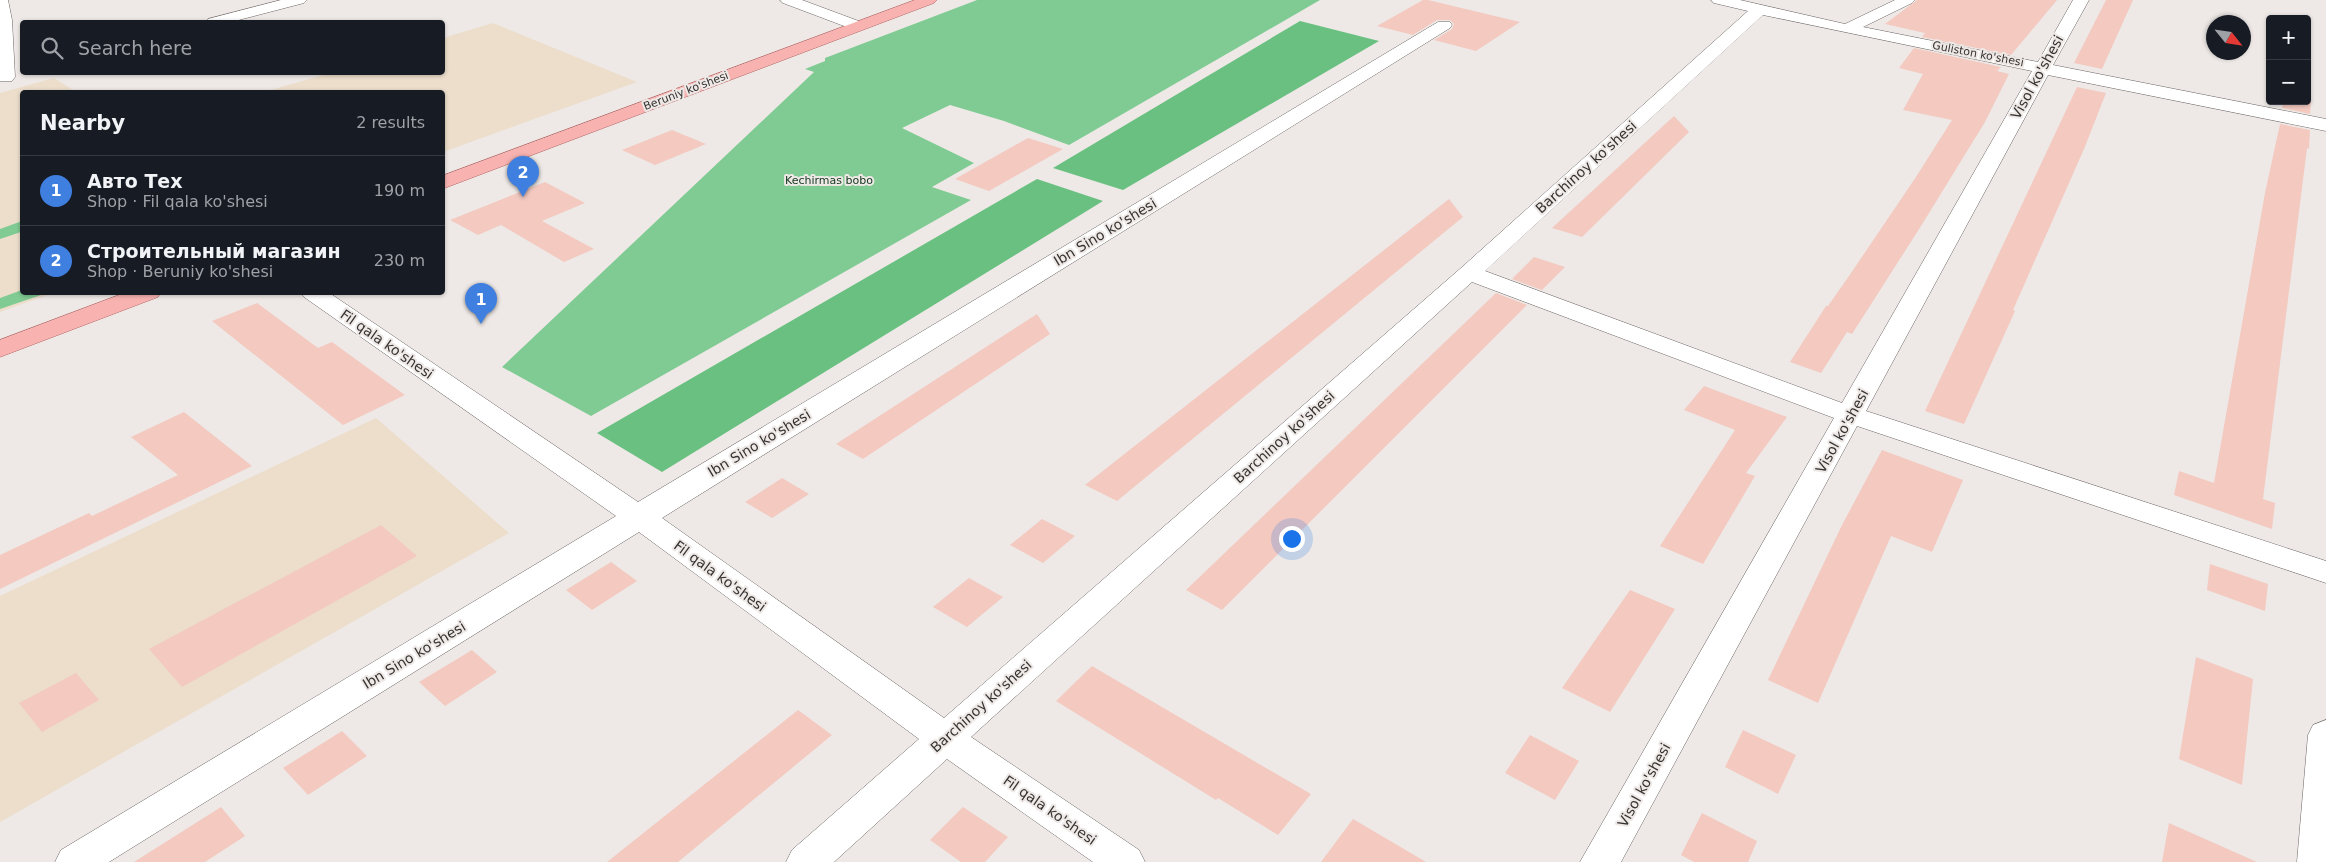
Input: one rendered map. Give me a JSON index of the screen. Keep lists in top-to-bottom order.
{
  "streets": {
    "main road": ["Beruniy ko'shesi"],
    "street": [
      "Guliston ko'shesi",
      "Visol ko'shesi",
      "Barchinoy ko'shesi",
      "Ibn Sino ko'shesi",
      "Fil qala ko'shesi"
    ]
  },
  "crossings": [
    ["Guliston ko'shesi", "Visol ko'shesi"],
    ["Guliston ko'shesi", "Barchinoy ko'shesi"],
    ["Barchinoy ko'shesi", "Fil qala ko'shesi"],
    ["Ibn Sino ko'shesi", "Fil qala ko'shesi"]
  ],
  "parks": ["Kechirmas bobo"],
  "north": "bottom right",
  "page": {
    "map_buttons": ["+", "−"],
    "search": "Search here",
    "heading": ["Nearby", "2 results"],
    "list": [
      {
        "mark": "1",
        "name": "Авто Тех",
        "note": "Shop · Fil qala ko'shesi",
        "value": "190 m"
      },
      {
        "mark": "2",
        "name": "Строительный магазин",
        "note": "Shop · Beruniy ko'shesi",
        "value": "230 m"
      }
    ],
    "pins": ["2", "1"]
  }
}
